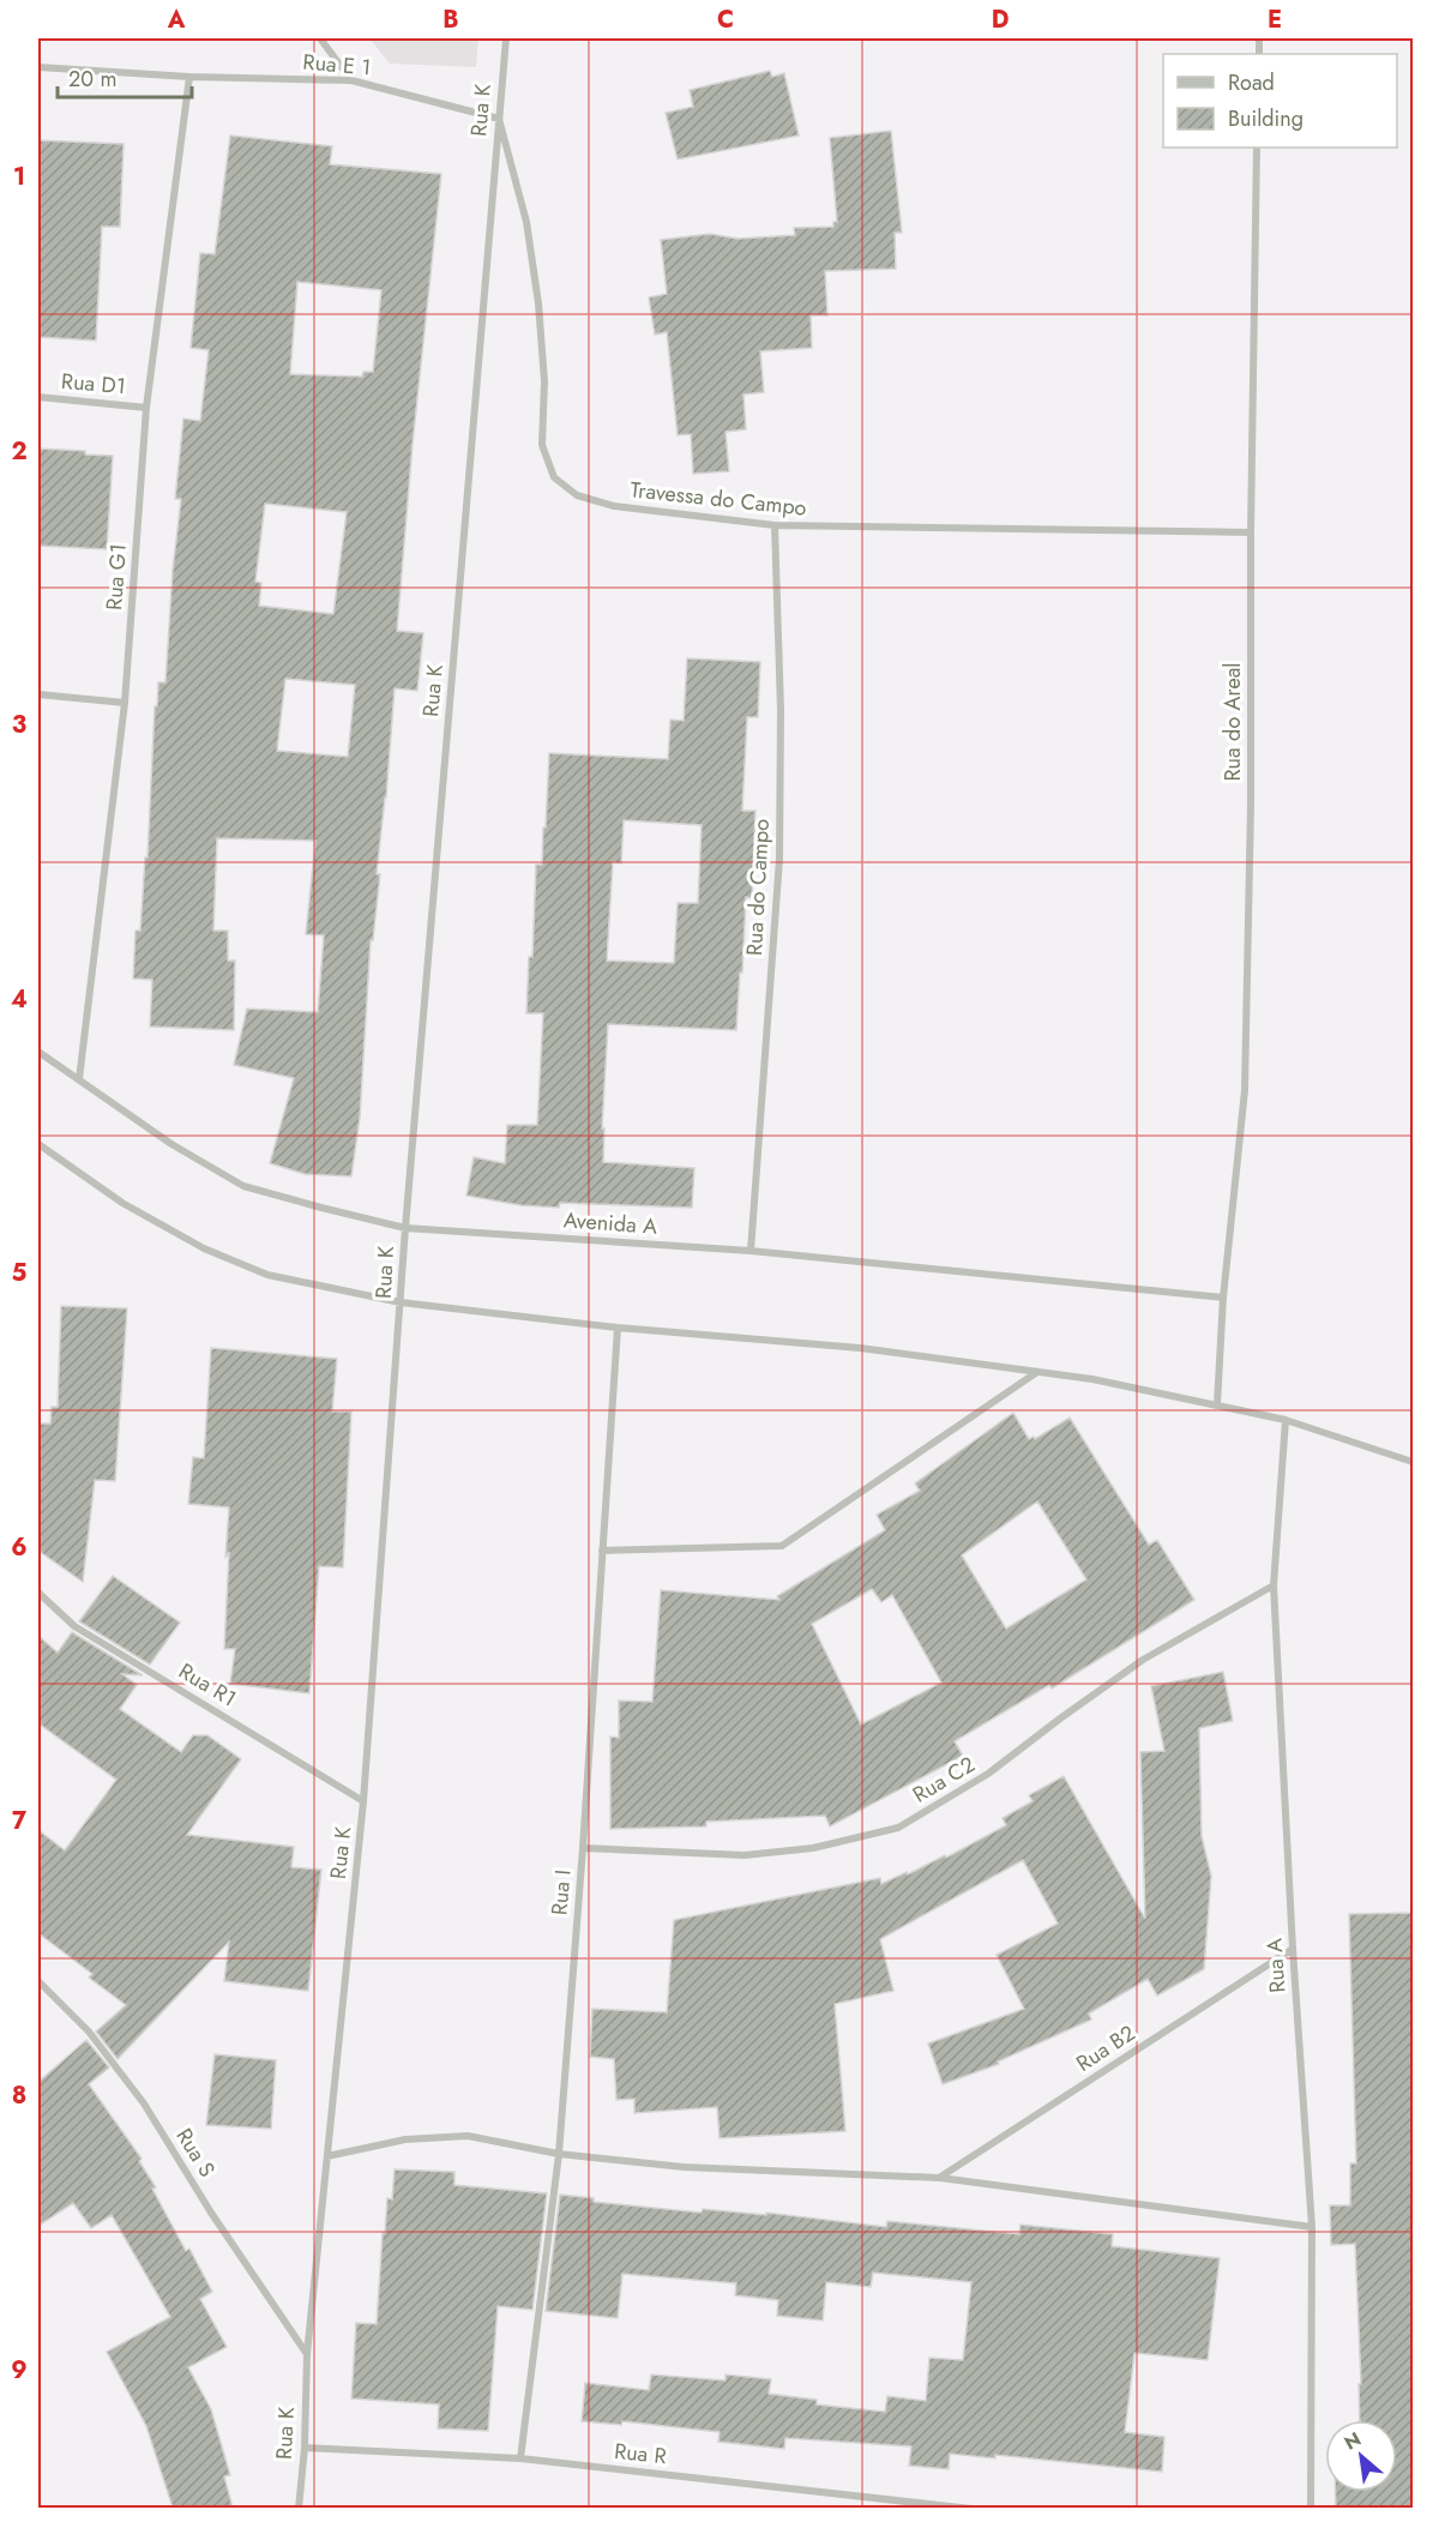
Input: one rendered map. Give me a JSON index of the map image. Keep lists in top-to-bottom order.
{
  "streets": {
    "street": [
      "Rua E 1",
      "Rua K",
      "Rua D1",
      "Travessa do Campo",
      "Rua G1",
      "Rua do Areal",
      "Rua do Campo",
      "Avenida A",
      "Rua R1",
      "Rua C2",
      "Rua I",
      "Rua A",
      "Rua B2",
      "Rua S",
      "Rua R"
    ]
  },
  "crossings": [
    ["Rua E 1", "Rua K"],
    ["Rua E 1", "Travessa do Campo"],
    ["Rua E 1", "Rua G1"],
    ["Rua K", "Travessa do Campo"],
    ["Rua K", "Avenida A"],
    ["Rua K", "Rua R1"],
    ["Rua K", "Rua S"],
    ["Rua K", "Rua R"],
    ["Rua D1", "Rua G1"],
    ["Travessa do Campo", "Rua do Areal"],
    ["Travessa do Campo", "Rua do Campo"],
    ["Rua G1", "Avenida A"],
    ["Rua do Areal", "Avenida A"],
    ["Rua do Campo", "Avenida A"],
    ["Rua C2", "Rua I"],
    ["Rua C2", "Rua A"],
    ["Rua I", "Rua R"],
    ["Rua A", "Rua B2"]
  ],
  "legend": ["Road", "Building"],
  "scale_bar": "20 m",
  "north": "top left",
  "grid": {
    "columns": [
      "A",
      "B",
      "C",
      "D",
      "E"
    ],
    "rows": [
      "1",
      "2",
      "3",
      "4",
      "5",
      "6",
      "7",
      "8",
      "9"
    ]
  }
}
